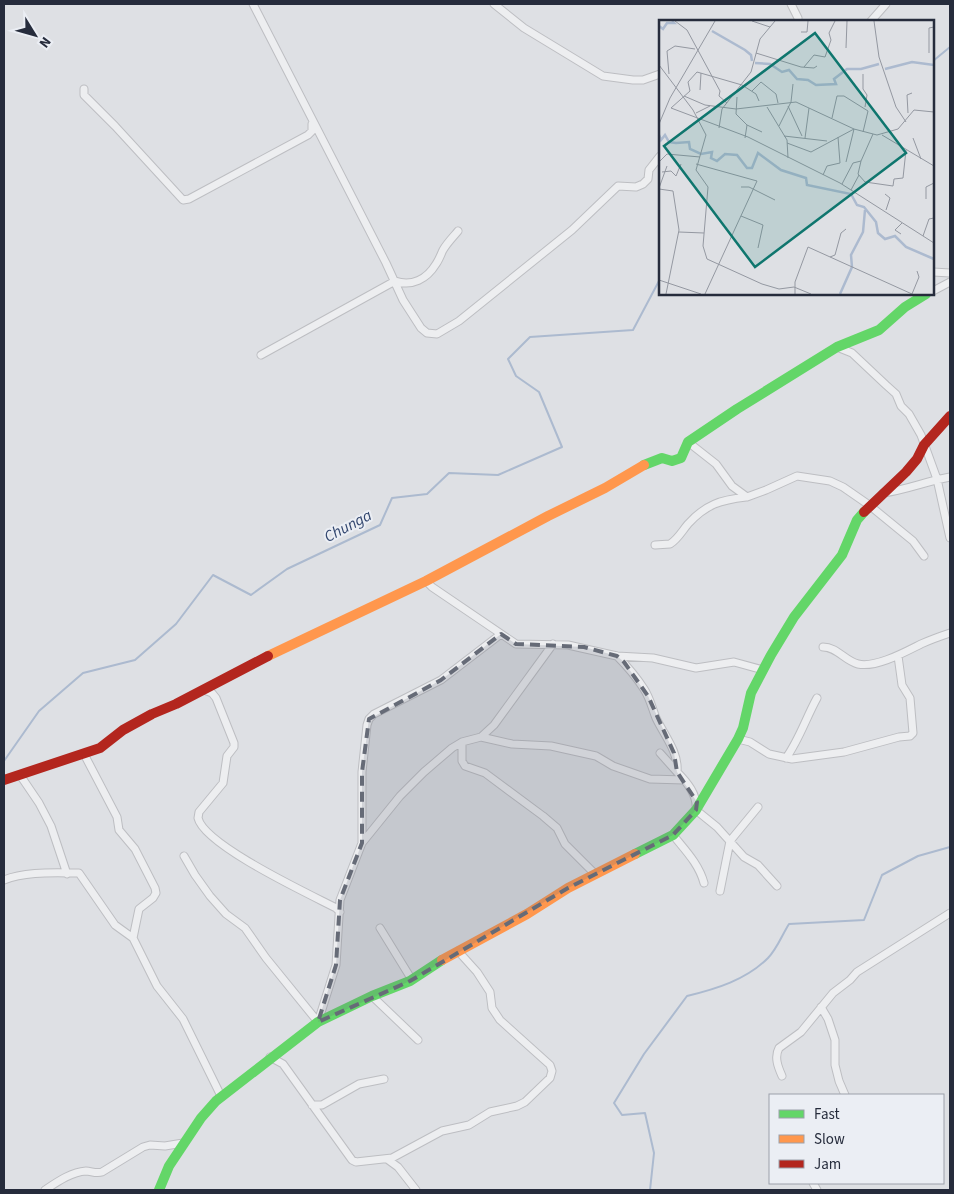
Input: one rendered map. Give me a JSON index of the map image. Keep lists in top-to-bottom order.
{
  "water": ["Chunga"],
  "legend": ["Fast", "Slow", "Jam"],
  "north": "bottom right"
}
